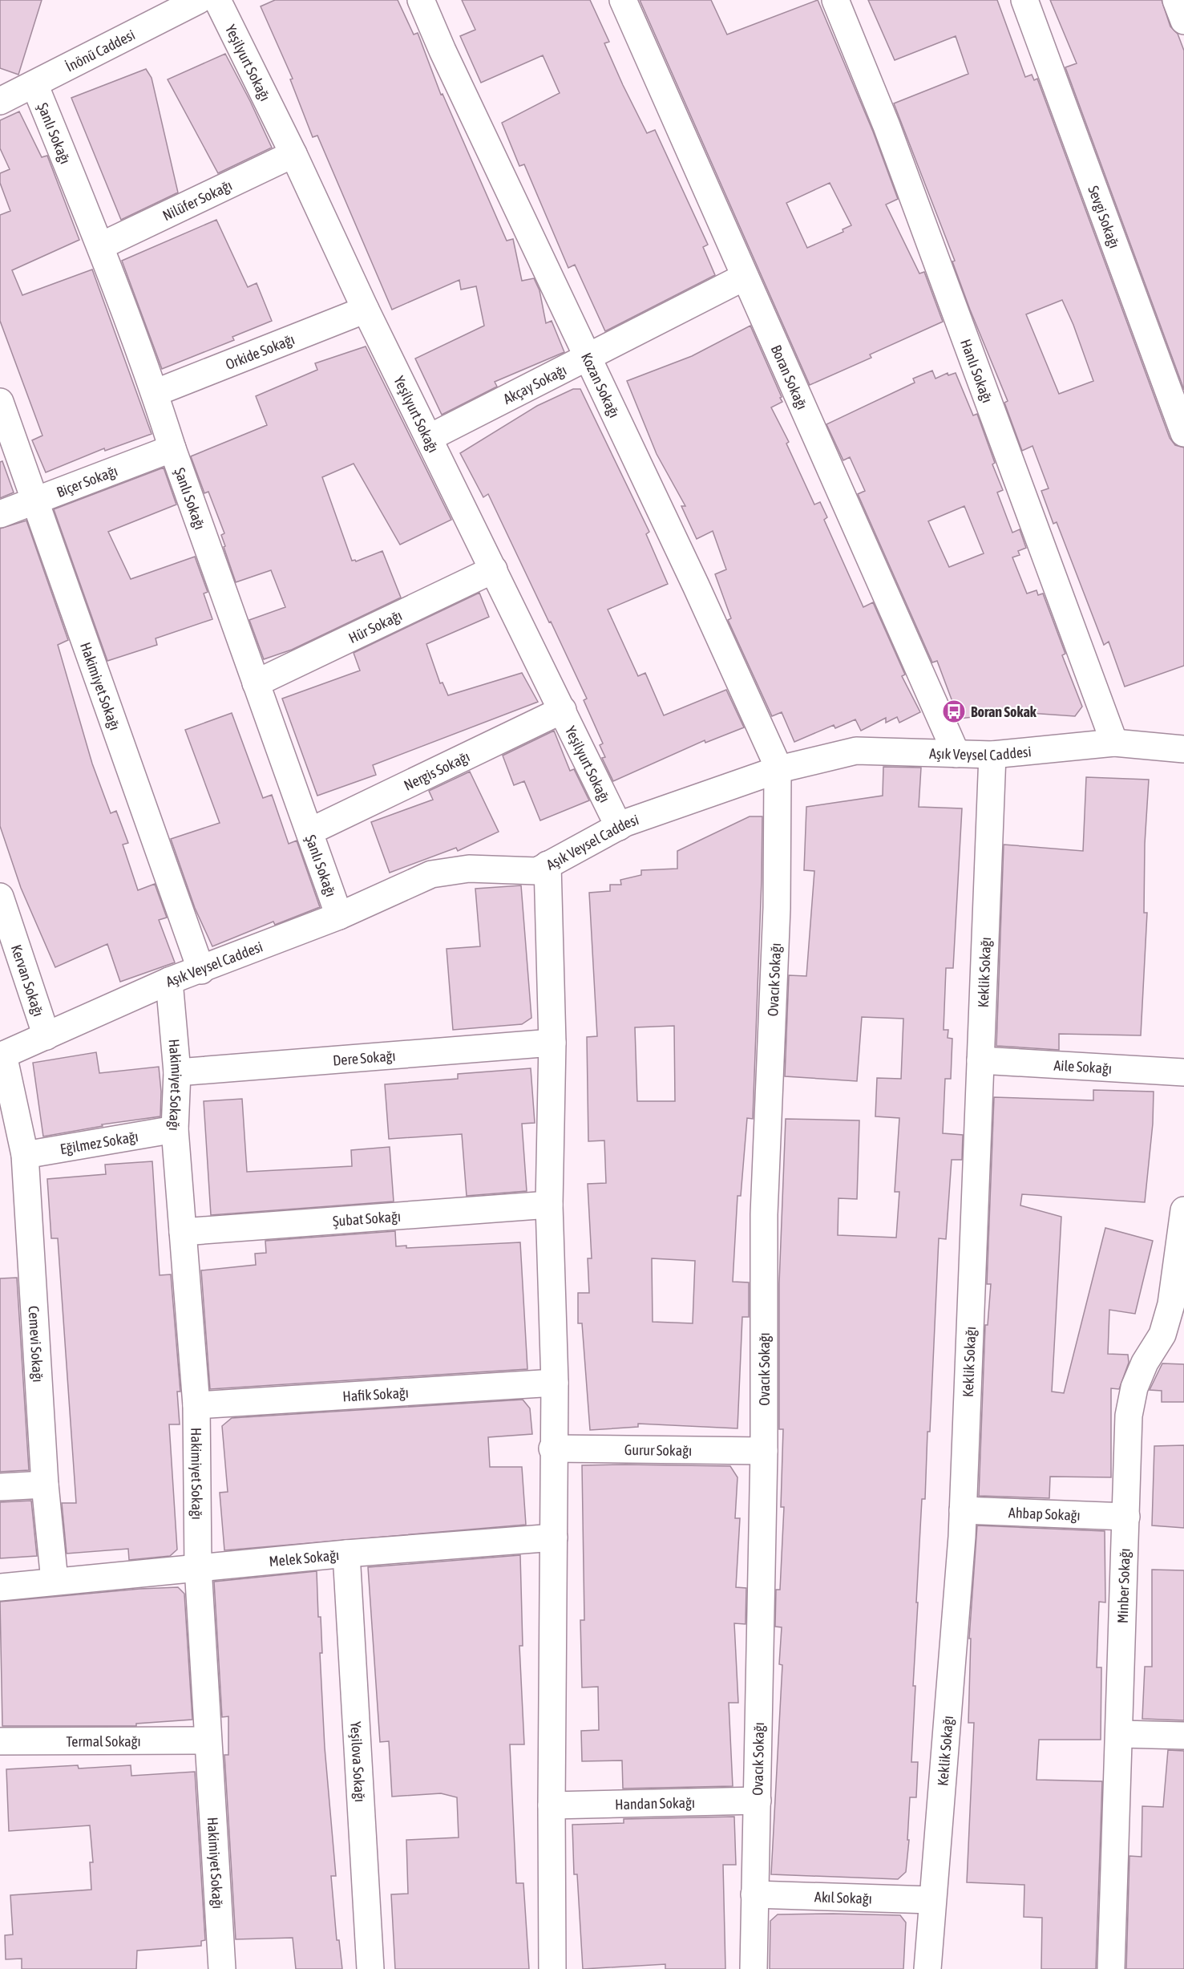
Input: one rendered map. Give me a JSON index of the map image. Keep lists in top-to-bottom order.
{
  "streets": {
    "street": [
      "İnönü Caddesi",
      "Yeşilyurt Sokağı",
      "Şanlı Sokağı",
      "Nilüfer Sokağı",
      "Sevgi Sokağı",
      "Orkide Sokağı",
      "Hanlı Sokağı",
      "Boran Sokağı",
      "Akçay Sokağı",
      "Kozan Sokağı",
      "Biçer Sokağı",
      "Hür Sokağı",
      "Hakimiyet Sokağı",
      "Aşık Veysel Caddesi",
      "Nergis Sokağı",
      "Keklik Sokağı",
      "Ovacık Sokağı",
      "Kervan Sokağı",
      "Dere Sokağı",
      "Aile Sokağı",
      "Eğilmez Sokağı",
      "Şubat Sokağı",
      "Cemevi Sokağı",
      "Hafik Sokağı",
      "Gurur Sokağı",
      "Ahbap Sokağı",
      "Melek Sokağı",
      "Minber Sokağı",
      "Termal Sokağı",
      "Yeşilova Sokağı",
      "Handan Sokağı",
      "Akıl Sokağı"
    ]
  },
  "crossings": [
    ["İnönü Caddesi", "Şanlı Sokağı"],
    ["Yeşilyurt Sokağı", "Nilüfer Sokağı"],
    ["Yeşilyurt Sokağı", "Orkide Sokağı"],
    ["Yeşilyurt Sokağı", "Akçay Sokağı"],
    ["Yeşilyurt Sokağı", "Hür Sokağı"],
    ["Yeşilyurt Sokağı", "Aşık Veysel Caddesi"],
    ["Yeşilyurt Sokağı", "Nergis Sokağı"],
    ["Şanlı Sokağı", "Nilüfer Sokağı"],
    ["Şanlı Sokağı", "Orkide Sokağı"],
    ["Şanlı Sokağı", "Biçer Sokağı"],
    ["Şanlı Sokağı", "Hür Sokağı"],
    ["Şanlı Sokağı", "Aşık Veysel Caddesi"],
    ["Şanlı Sokağı", "Nergis Sokağı"],
    ["Hanlı Sokağı", "Aşık Veysel Caddesi"],
    ["Boran Sokağı", "Akçay Sokağı"],
    ["Boran Sokağı", "Aşık Veysel Caddesi"],
    ["Akçay Sokağı", "Kozan Sokağı"],
    ["Kozan Sokağı", "Aşık Veysel Caddesi"],
    ["Kozan Sokağı", "Ovacık Sokağı"],
    ["Biçer Sokağı", "Hakimiyet Sokağı"],
    ["Hakimiyet Sokağı", "Aşık Veysel Caddesi"],
    ["Hakimiyet Sokağı", "Dere Sokağı"],
    ["Hakimiyet Sokağı", "Eğilmez Sokağı"],
    ["Hakimiyet Sokağı", "Şubat Sokağı"],
    ["Hakimiyet Sokağı", "Hafik Sokağı"],
    ["Hakimiyet Sokağı", "Melek Sokağı"],
    ["Hakimiyet Sokağı", "Termal Sokağı"],
    ["Aşık Veysel Caddesi", "Keklik Sokağı"],
    ["Aşık Veysel Caddesi", "Ovacık Sokağı"],
    ["Aşık Veysel Caddesi", "Kervan Sokağı"],
    ["Aşık Veysel Caddesi", "Cemevi Sokağı"],
    ["Keklik Sokağı", "Aile Sokağı"],
    ["Keklik Sokağı", "Ahbap Sokağı"],
    ["Keklik Sokağı", "Akıl Sokağı"],
    ["Ovacık Sokağı", "Gurur Sokağı"],
    ["Ovacık Sokağı", "Handan Sokağı"],
    ["Ovacık Sokağı", "Akıl Sokağı"],
    ["Eğilmez Sokağı", "Cemevi Sokağı"],
    ["Cemevi Sokağı", "Melek Sokağı"],
    ["Ahbap Sokağı", "Minber Sokağı"],
    ["Melek Sokağı", "Yeşilova Sokağı"]
  ],
  "places": {
    "bus stop": ["Boran Sokak"]
  }
}
